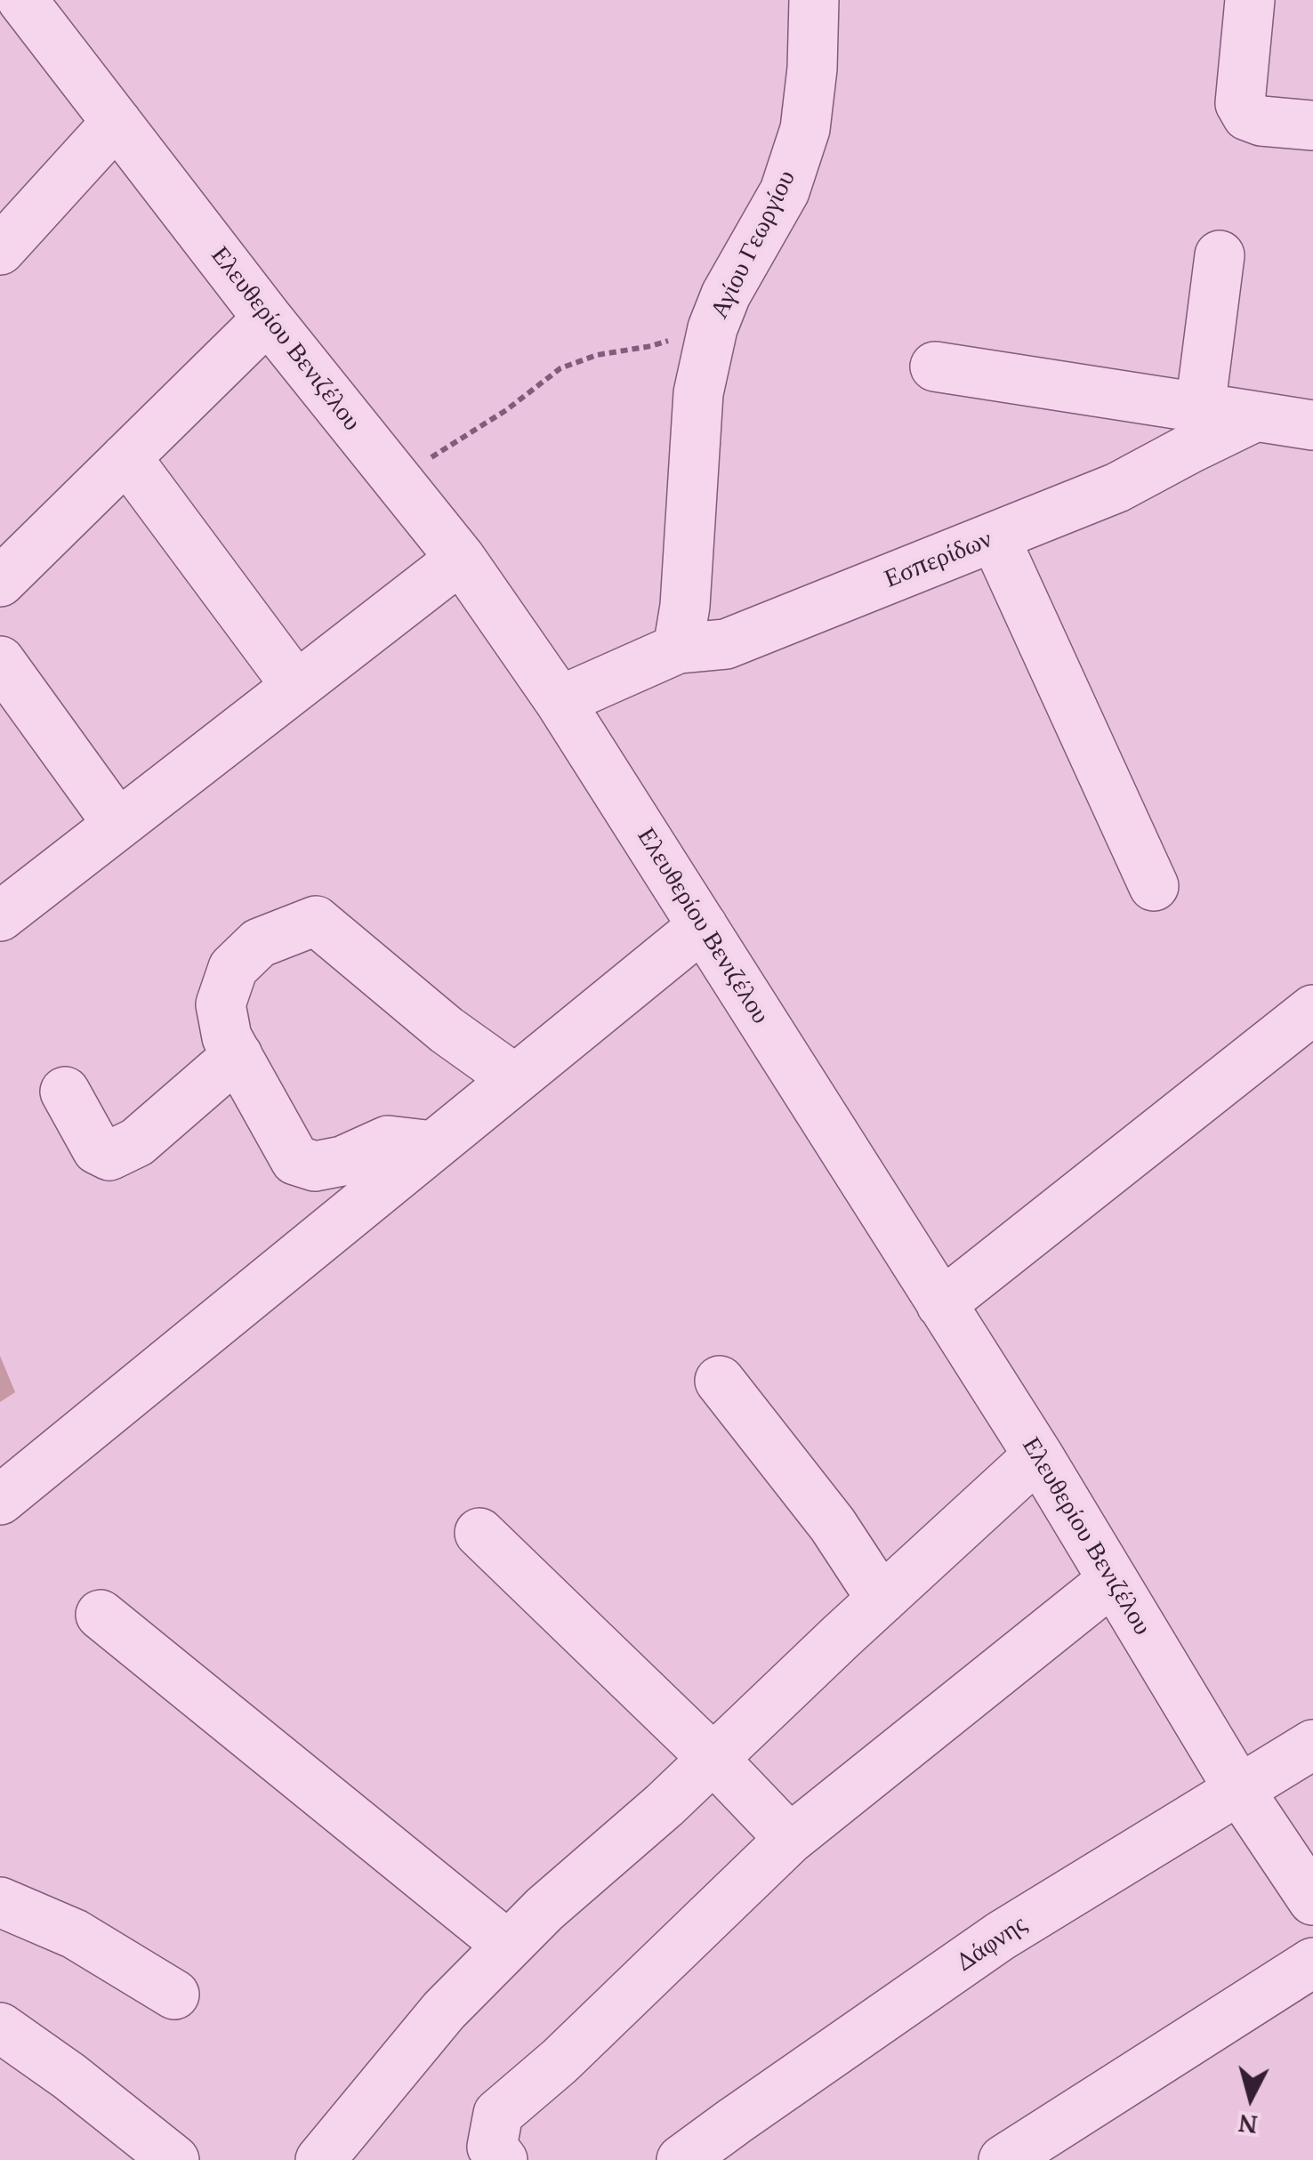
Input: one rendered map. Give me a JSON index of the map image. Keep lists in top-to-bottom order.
{
  "streets": {
    "street": [
      "Αγίου Γεωργίου",
      "Ελευθερίου Βενιζέλου",
      "Εσπερίδων",
      "Δάφνης"
    ]
  },
  "crossings": [
    ["Αγίου Γεωργίου", "Εσπερίδων"],
    ["Ελευθερίου Βενιζέλου", "Εσπερίδων"],
    ["Ελευθερίου Βενιζέλου", "Δάφνης"]
  ],
  "north": "bottom"
}
